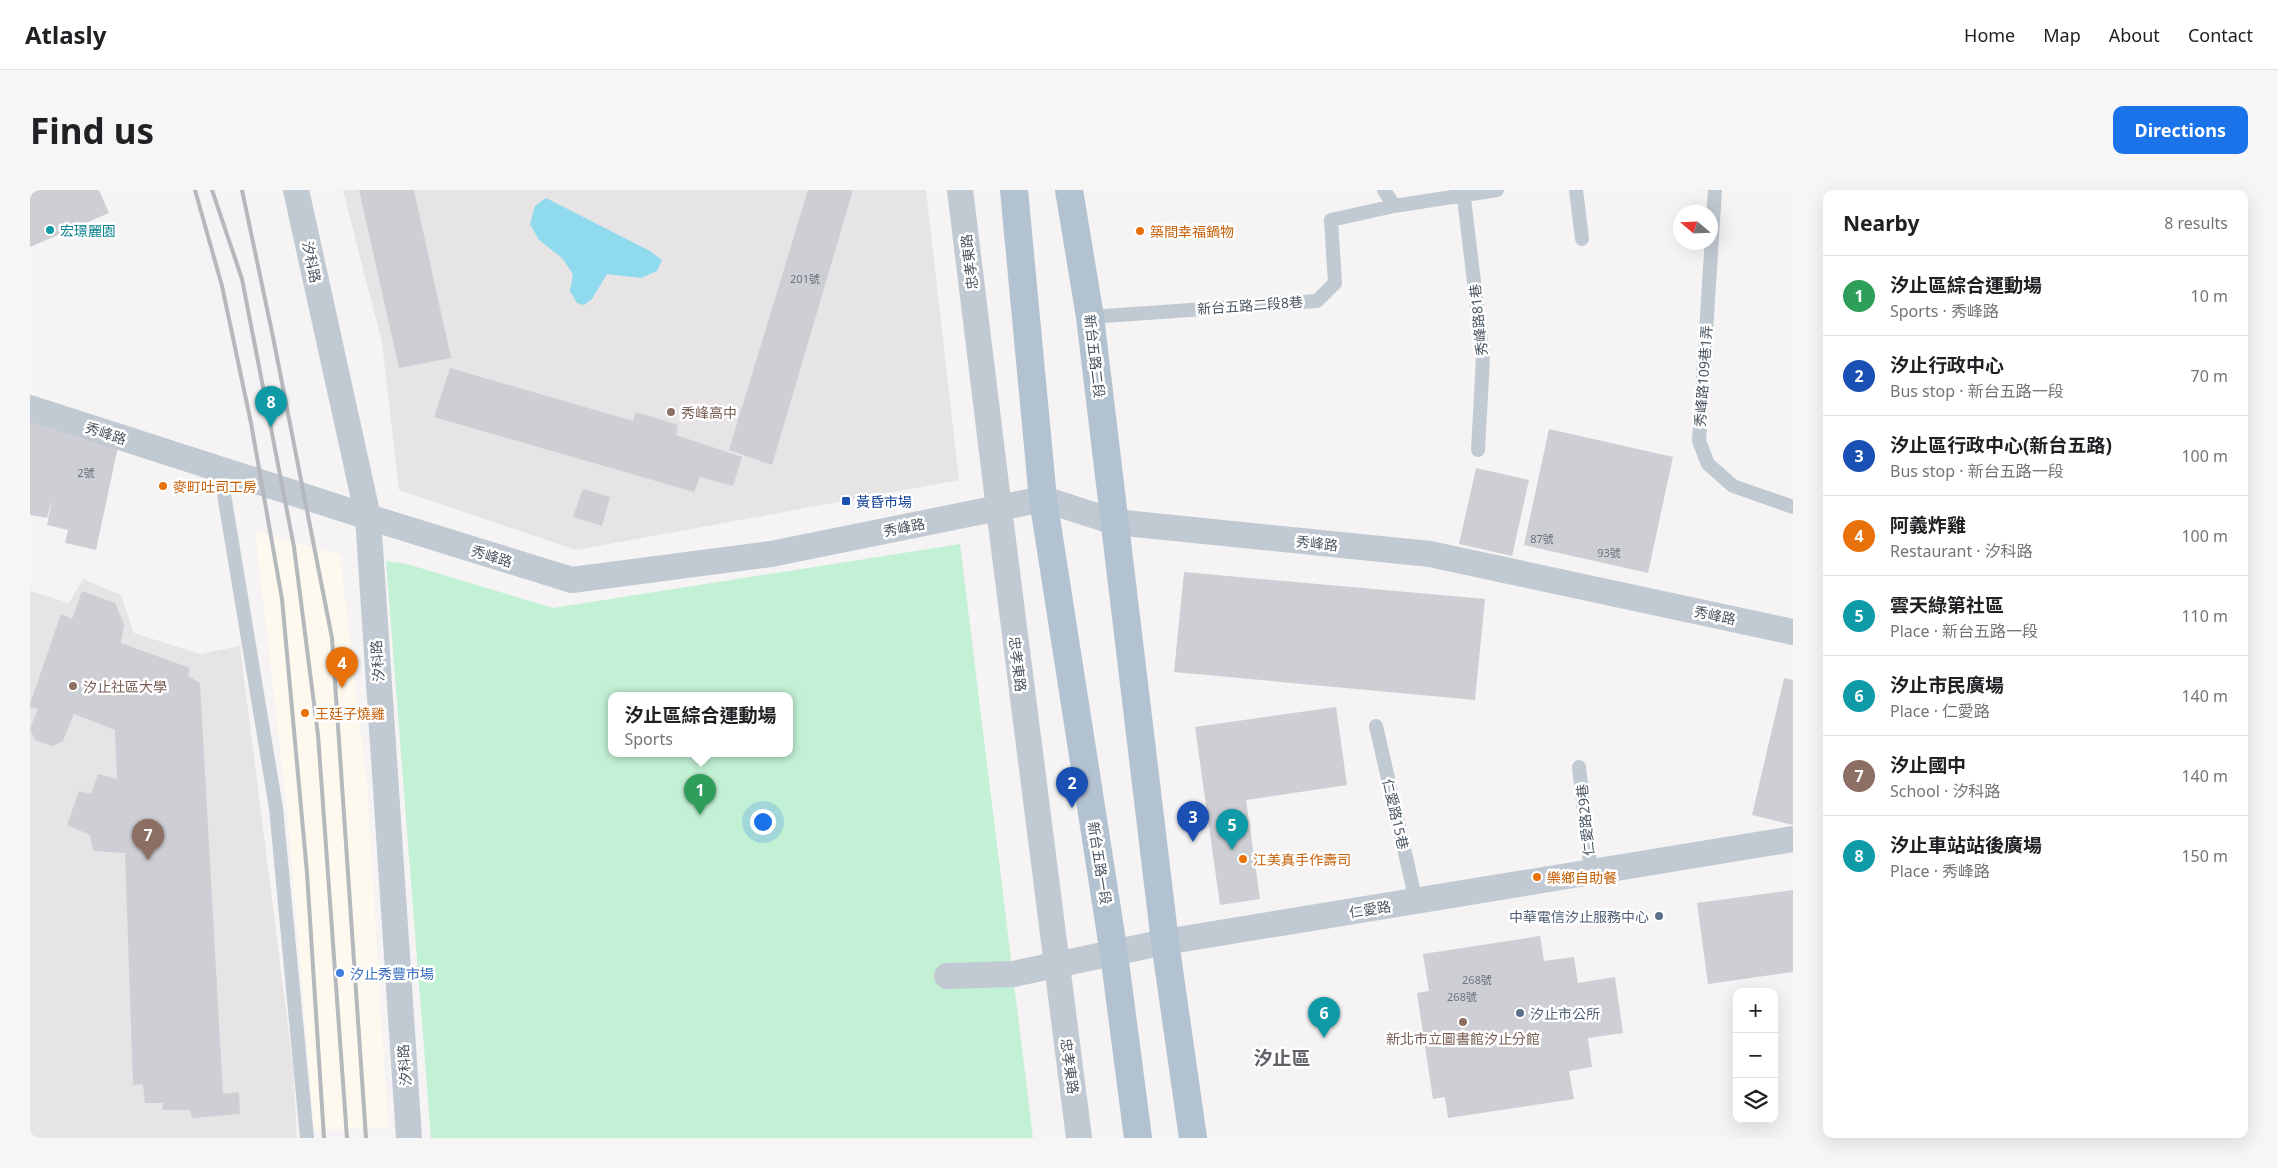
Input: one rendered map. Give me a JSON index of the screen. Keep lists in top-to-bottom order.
{
  "streets": {
    "main road": ["新台五路二段", "新台五路一段"],
    "street": [
      "汐科路",
      "忠孝東路",
      "秀峰路",
      "仁愛路"
    ],
    "lane": [
      "新台五路二段8巷",
      "秀峰路81巷",
      "秀峰路109巷1弄",
      "仁愛路15巷",
      "仁愛路29巷"
    ]
  },
  "crossings": [
    ["汐科路", "秀峰路"],
    ["忠孝東路", "秀峰路"],
    ["忠孝東路", "仁愛路"],
    ["新台五路二段8巷", "新台五路二段"],
    ["新台五路二段", "秀峰路"],
    ["秀峰路", "新台五路一段"],
    ["仁愛路15巷", "仁愛路"],
    ["仁愛路29巷", "仁愛路"],
    ["新台五路一段", "仁愛路"]
  ],
  "districts": ["汐止區"],
  "places": {
    "other": [
      "宏璟麗園",
      "築間幸福鍋物",
      "秀峰高中",
      "麥町吐司工房",
      "汐止社區大學",
      "王廷子燒雞",
      "江美真手作壽司",
      "樂鄉自助餐",
      "中華電信汐止服務中心",
      "汐止秀豐市場",
      "汐止市公所",
      "新北市立圖書館汐止分館"
    ],
    "transit": ["黃昏市場"]
  },
  "house_numbers": [
    "201號",
    "2號",
    "87號",
    "93號",
    "268號",
    "268號"
  ],
  "north": "left",
  "page": {
    "header": "Atlasly",
    "nav": [
      "Home",
      "Map",
      "About",
      "Contact"
    ],
    "buttons": "Directions",
    "title": "Find us",
    "heading": ["Nearby", "8 results"],
    "list": [
      {
        "mark": "1",
        "name": "汐止區綜合運動場",
        "note": "Sports · 秀峰路",
        "value": "10 m"
      },
      {
        "mark": "2",
        "name": "汐止行政中心",
        "note": "Bus stop · 新台五路一段",
        "value": "70 m"
      },
      {
        "mark": "3",
        "name": "汐止區行政中心(新台五路)",
        "note": "Bus stop · 新台五路一段",
        "value": "100 m"
      },
      {
        "mark": "4",
        "name": "阿義炸雞",
        "note": "Restaurant · 汐科路",
        "value": "100 m"
      },
      {
        "mark": "5",
        "name": "雲天綠第社區",
        "note": "Place · 新台五路一段",
        "value": "110 m"
      },
      {
        "mark": "6",
        "name": "汐止市民廣場",
        "note": "Place · 仁愛路",
        "value": "140 m"
      },
      {
        "mark": "7",
        "name": "汐止國中",
        "note": "School · 汐科路",
        "value": "140 m"
      },
      {
        "mark": "8",
        "name": "汐止車站站後廣場",
        "note": "Place · 秀峰路",
        "value": "150 m"
      }
    ],
    "pins": [
      "8",
      "4",
      "2",
      "1",
      "3",
      "5",
      "7",
      "6"
    ],
    "popup": ["汐止區綜合運動場", "Sports"],
    "map_buttons": ["+", "−"]
  }
}
